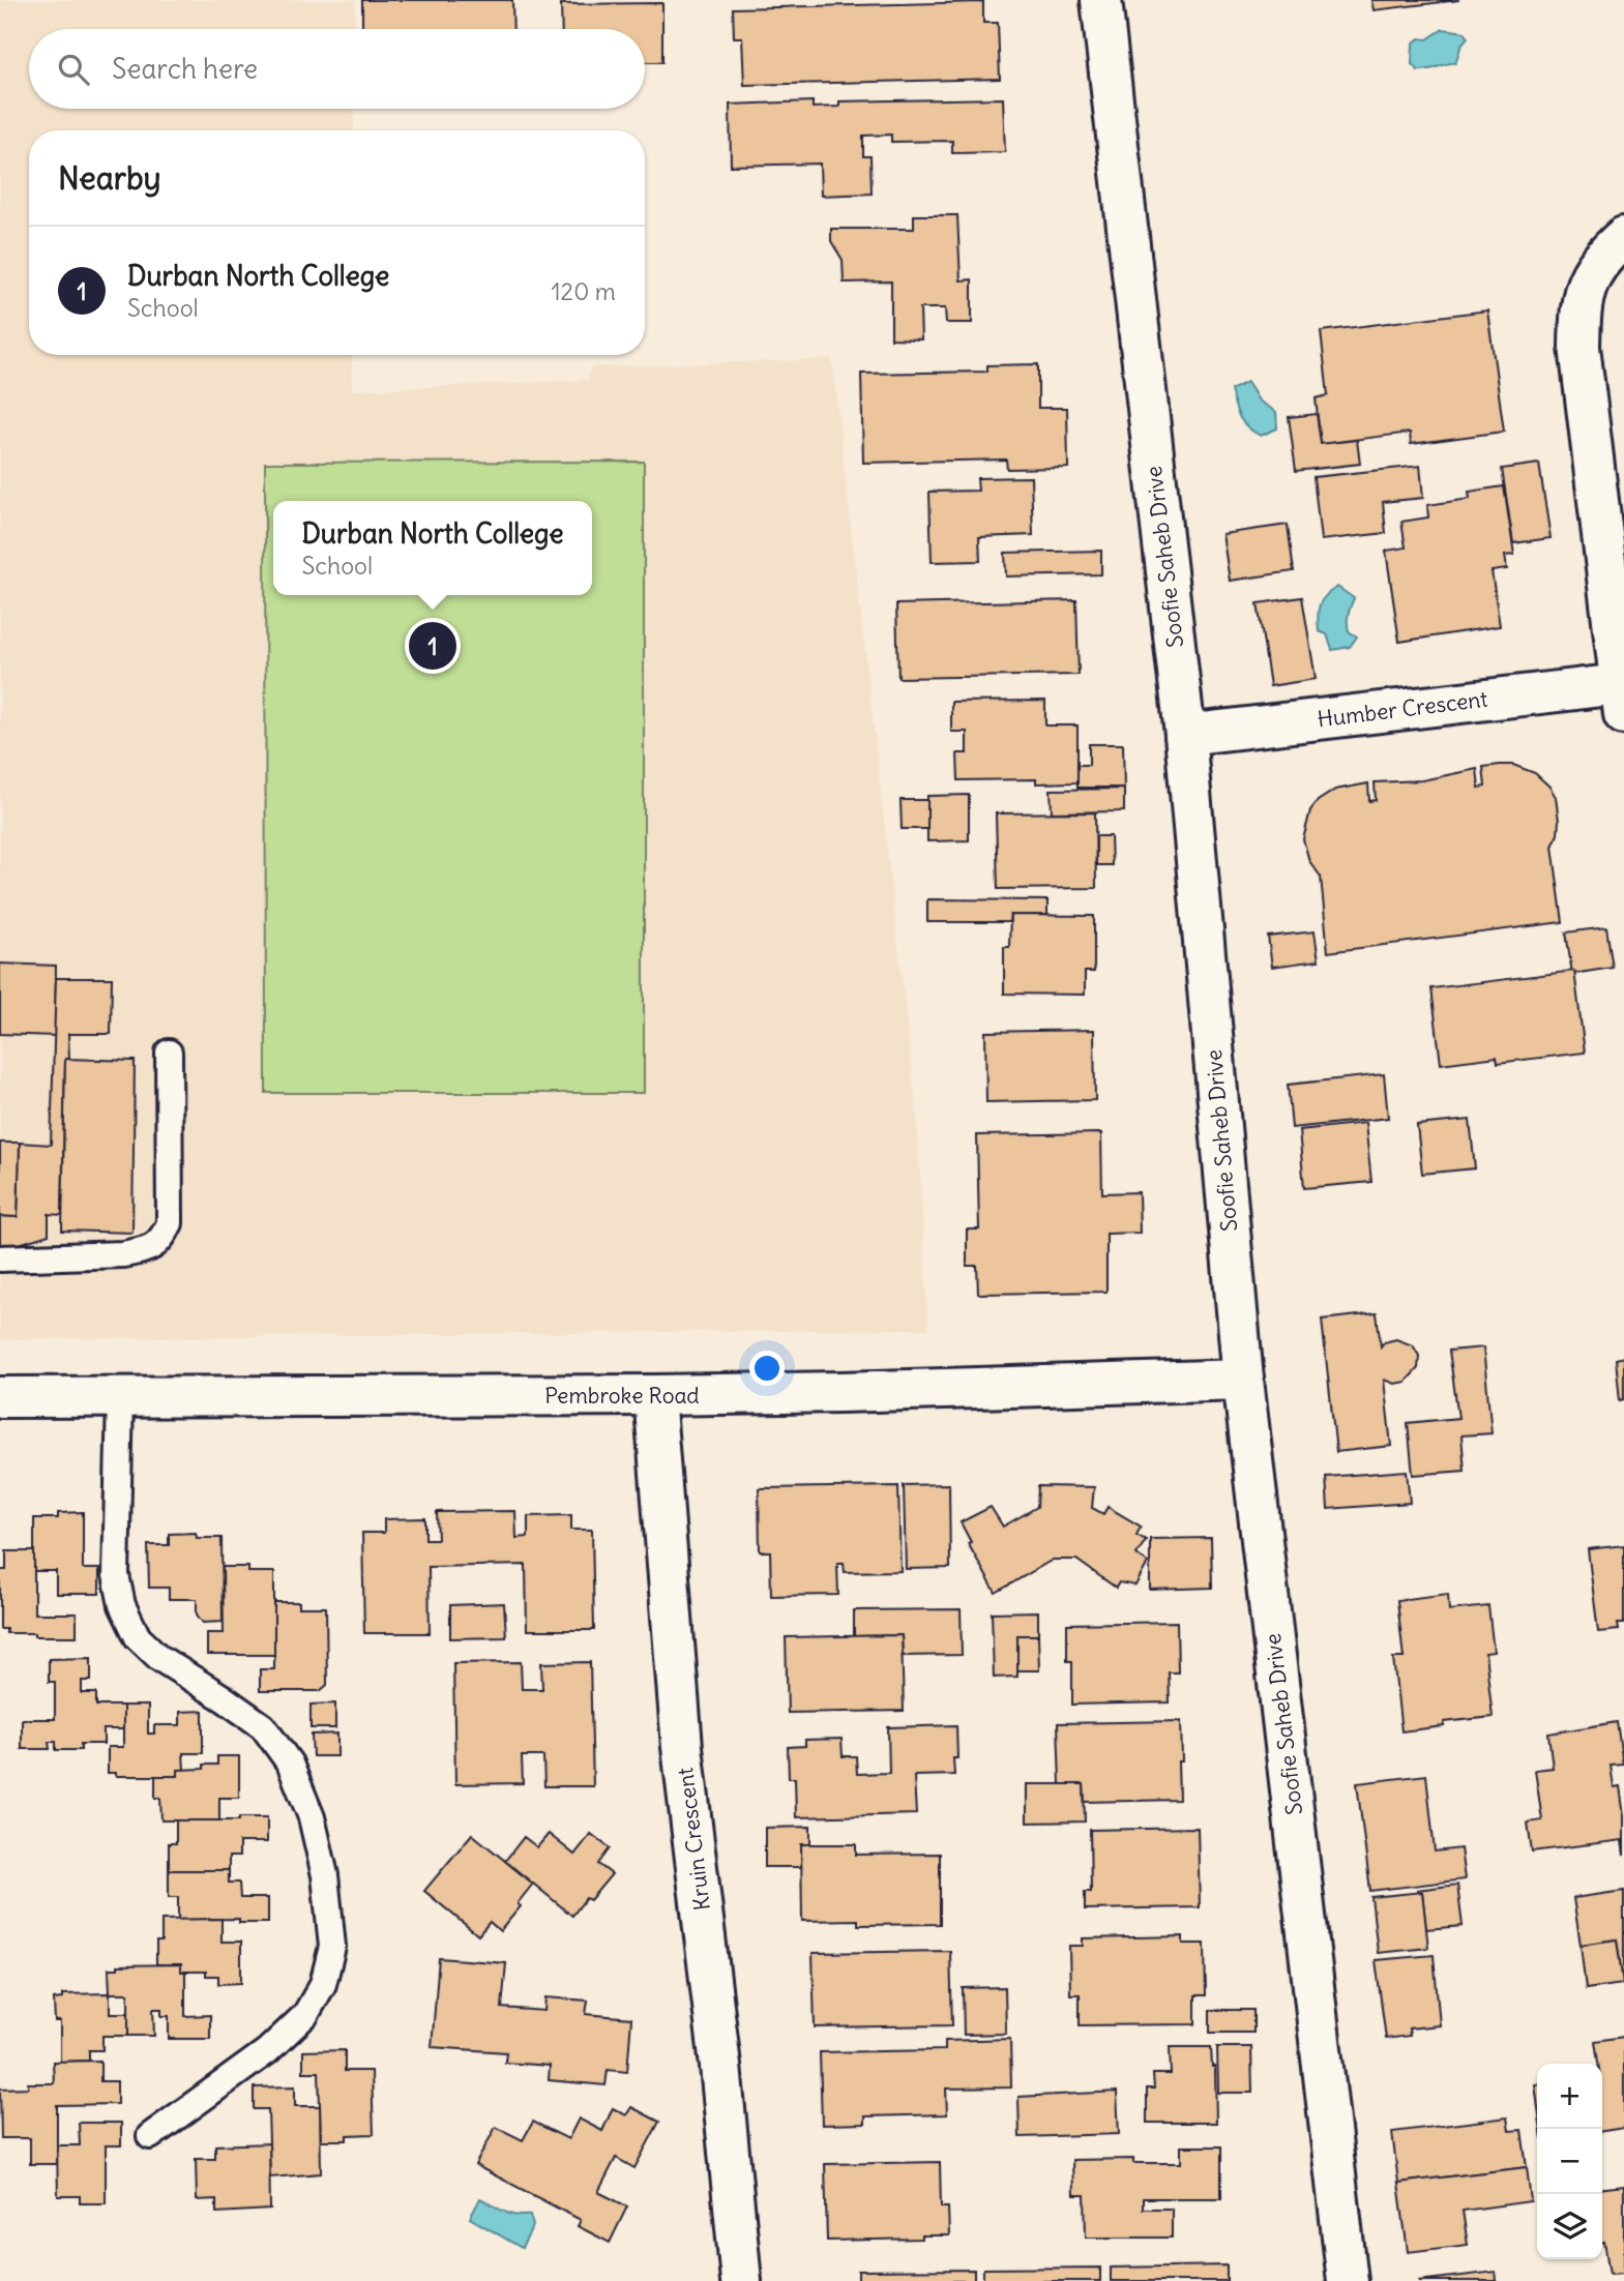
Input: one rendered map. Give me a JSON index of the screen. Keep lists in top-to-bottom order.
{
  "streets": {
    "street": [
      "Soofie Saheb Drive",
      "Humber Crescent",
      "Pembroke Road",
      "Kruin Crescent"
    ]
  },
  "crossings": [
    ["Soofie Saheb Drive", "Humber Crescent"],
    ["Soofie Saheb Drive", "Pembroke Road"],
    ["Pembroke Road", "Kruin Crescent"]
  ],
  "page": {
    "search": "Search here",
    "heading": "Nearby",
    "list": [
      {
        "mark": "1",
        "name": "Durban North College",
        "note": "School",
        "value": "120 m"
      }
    ],
    "popup": ["Durban North College", "School"],
    "pins": "1",
    "map_buttons": ["+", "−"]
  }
}
